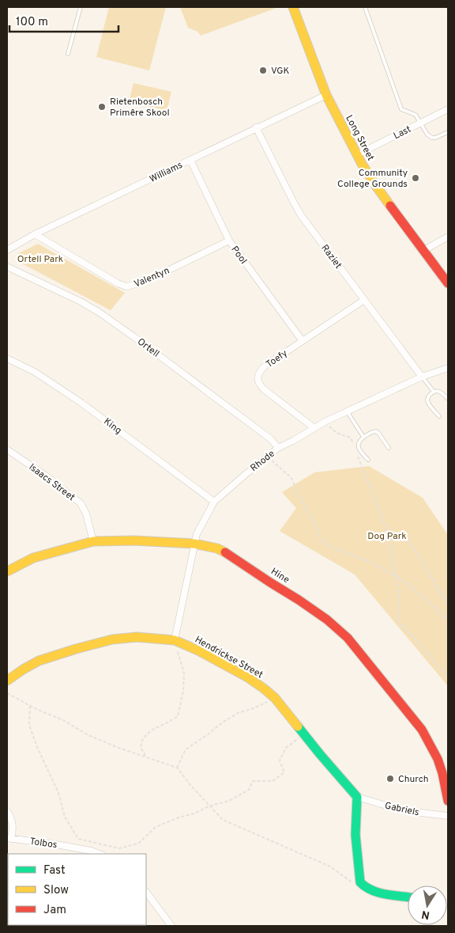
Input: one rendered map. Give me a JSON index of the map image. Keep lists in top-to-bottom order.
{
  "streets": {
    "street": [
      "Last",
      "Long Street",
      "Williams",
      "Pool",
      "Raziet",
      "Valentyn",
      "Ortell",
      "Toefy",
      "King",
      "Rhode",
      "Isaacs Street",
      "Hine",
      "Hendrickse Street",
      "Gabriels",
      "Tolbos"
    ]
  },
  "crossings": [
    ["Last", "Long Street"],
    ["Long Street", "Williams"],
    ["Williams", "Pool"],
    ["Williams", "Raziet"],
    ["Williams", "Valentyn"],
    ["Pool", "Valentyn"],
    ["Pool", "Toefy"],
    ["Raziet", "Toefy"],
    ["Raziet", "Rhode"],
    ["Ortell", "Rhode"],
    ["Toefy", "Rhode"],
    ["King", "Rhode"],
    ["Rhode", "Hine"],
    ["Rhode", "Hendrickse Street"],
    ["Isaacs Street", "Hine"],
    ["Hendrickse Street", "Gabriels"]
  ],
  "parks": ["Ortell Park", "Dog Park"],
  "places": [
    "VGK",
    "Rietenbosch Primêre Skool",
    "Community College Grounds",
    "Church"
  ],
  "legend": ["Fast", "Slow", "Jam"],
  "scale_bar": "100 m",
  "north": "bottom"
}
